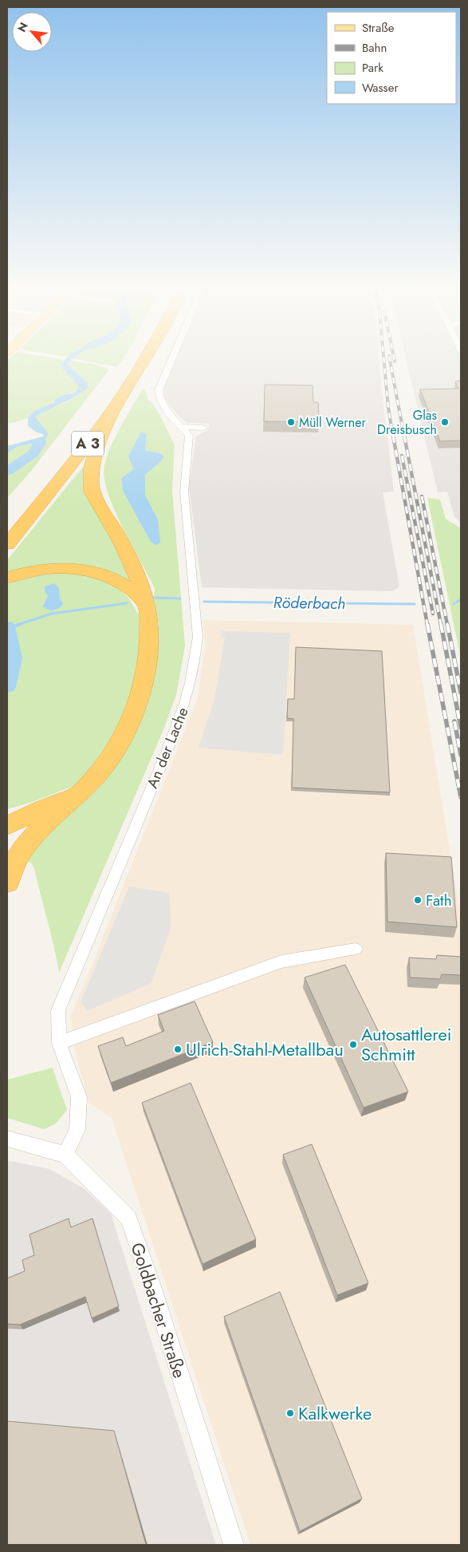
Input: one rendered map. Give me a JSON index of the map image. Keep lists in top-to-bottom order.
{
  "streets": {
    "highway": ["A 3"],
    "street": ["An der Lache", "Goldbacher Straße"]
  },
  "crossings": [
    ["An der Lache", "Goldbacher Straße"]
  ],
  "water": ["Röderbach"],
  "places": [
    "Müll Werner",
    "Glas Dreisbusch",
    "Fath",
    "Autosattlerei Schmitt",
    "Ulrich-Stahl-Metallbau",
    "Kalkwerke"
  ],
  "legend": [
    "Straße",
    "Bahn",
    "Park",
    "Wasser"
  ],
  "north": "top left"
}
